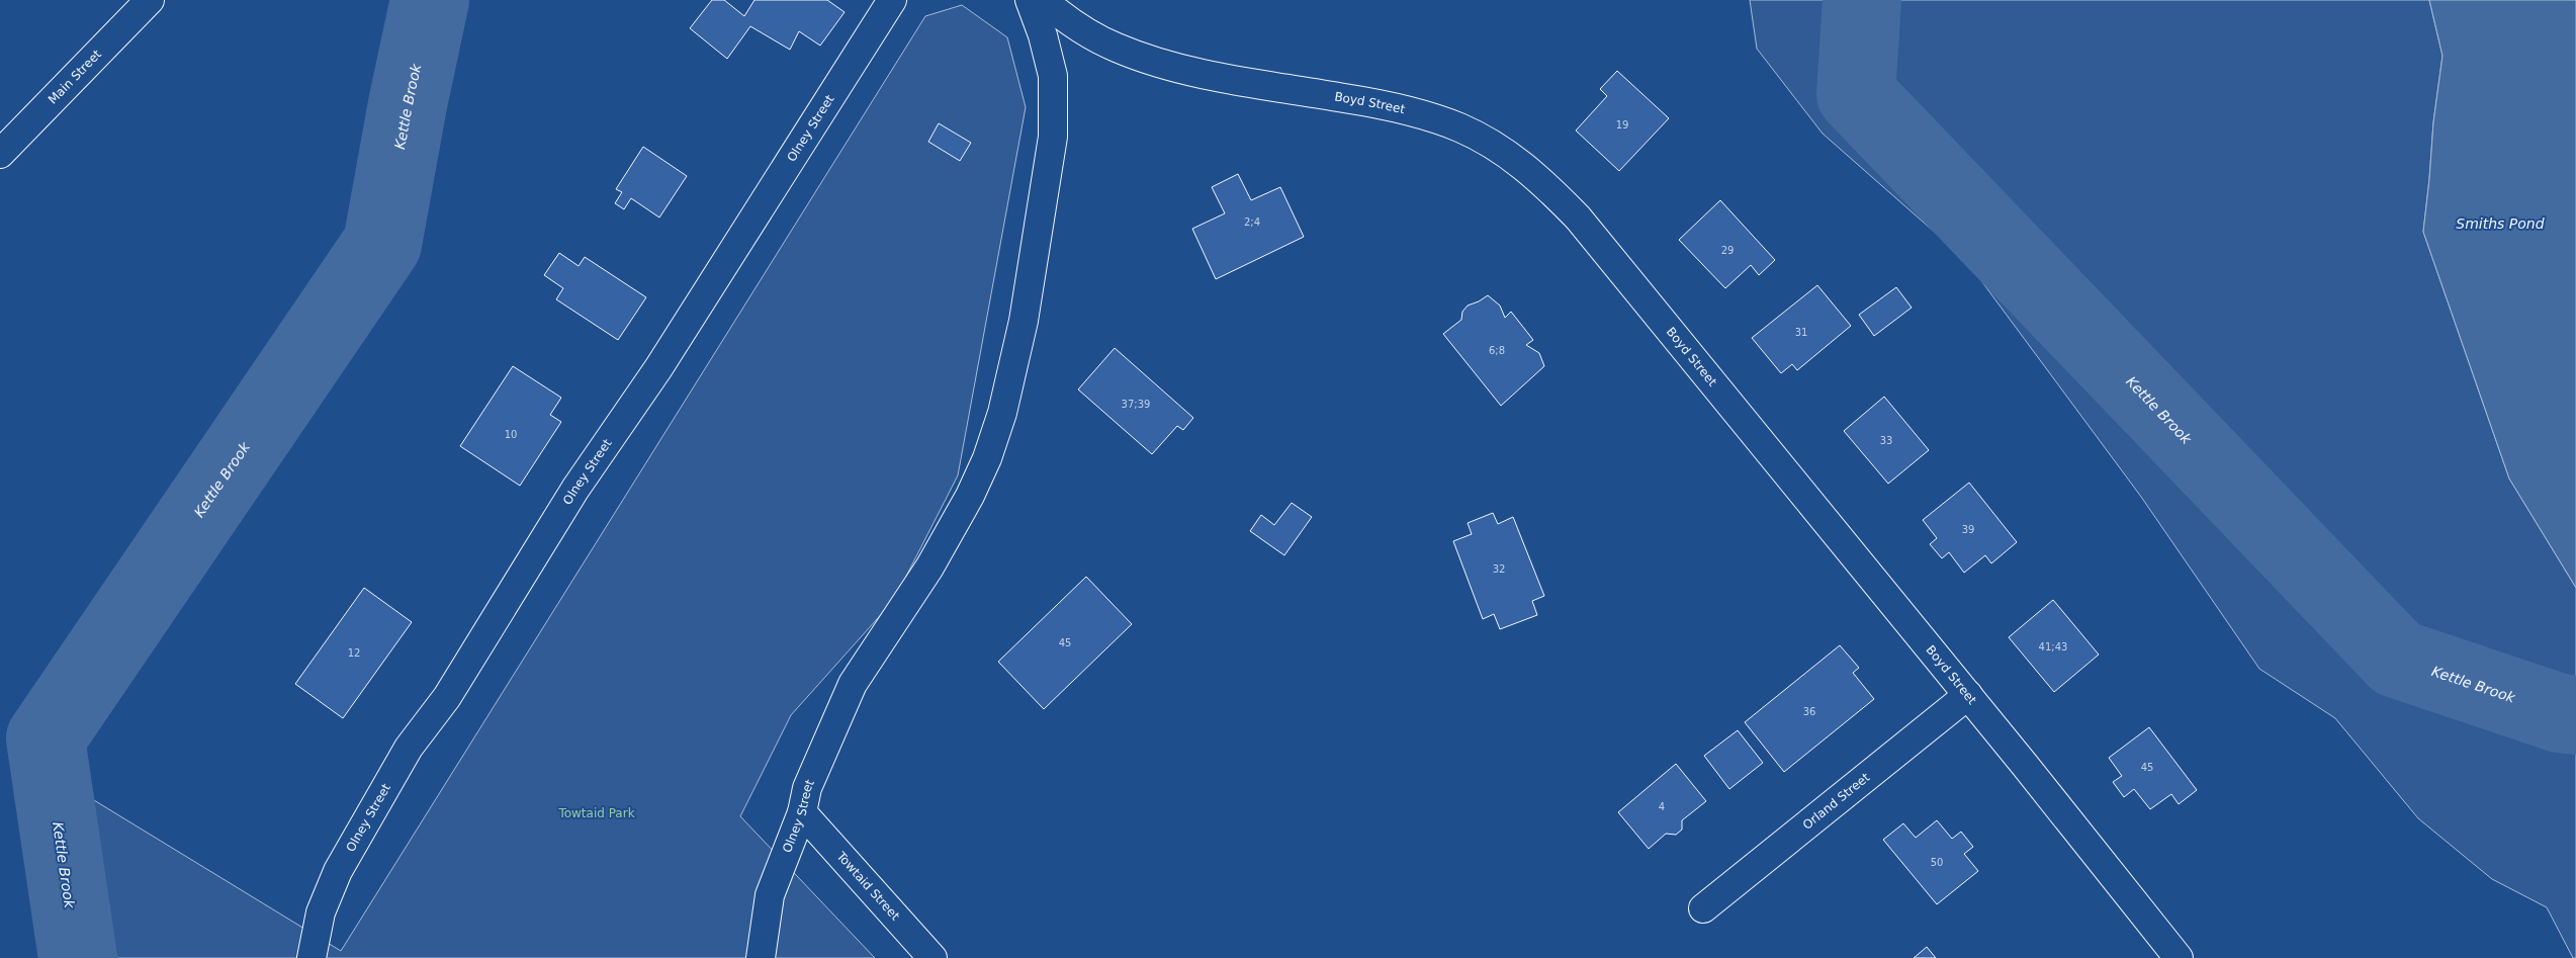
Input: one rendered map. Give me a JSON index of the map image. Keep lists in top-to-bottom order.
{
  "streets": {
    "main road": [
      "Main Street",
      "Boyd Street",
      "Olney Street",
      "Orland Street",
      "Towtaid Street"
    ]
  },
  "crossings": [
    ["Boyd Street", "Orland Street"],
    ["Olney Street", "Towtaid Street"]
  ],
  "water": ["Kettle Brook", "Smiths Pond"],
  "parks": ["Towtaid Park"],
  "house_numbers": [
    "19",
    "2;4",
    "29",
    "31",
    "6;8",
    "37;39",
    "10",
    "33",
    "39",
    "32",
    "45",
    "41;43",
    "12",
    "36",
    "45",
    "4",
    "50"
  ]
}
